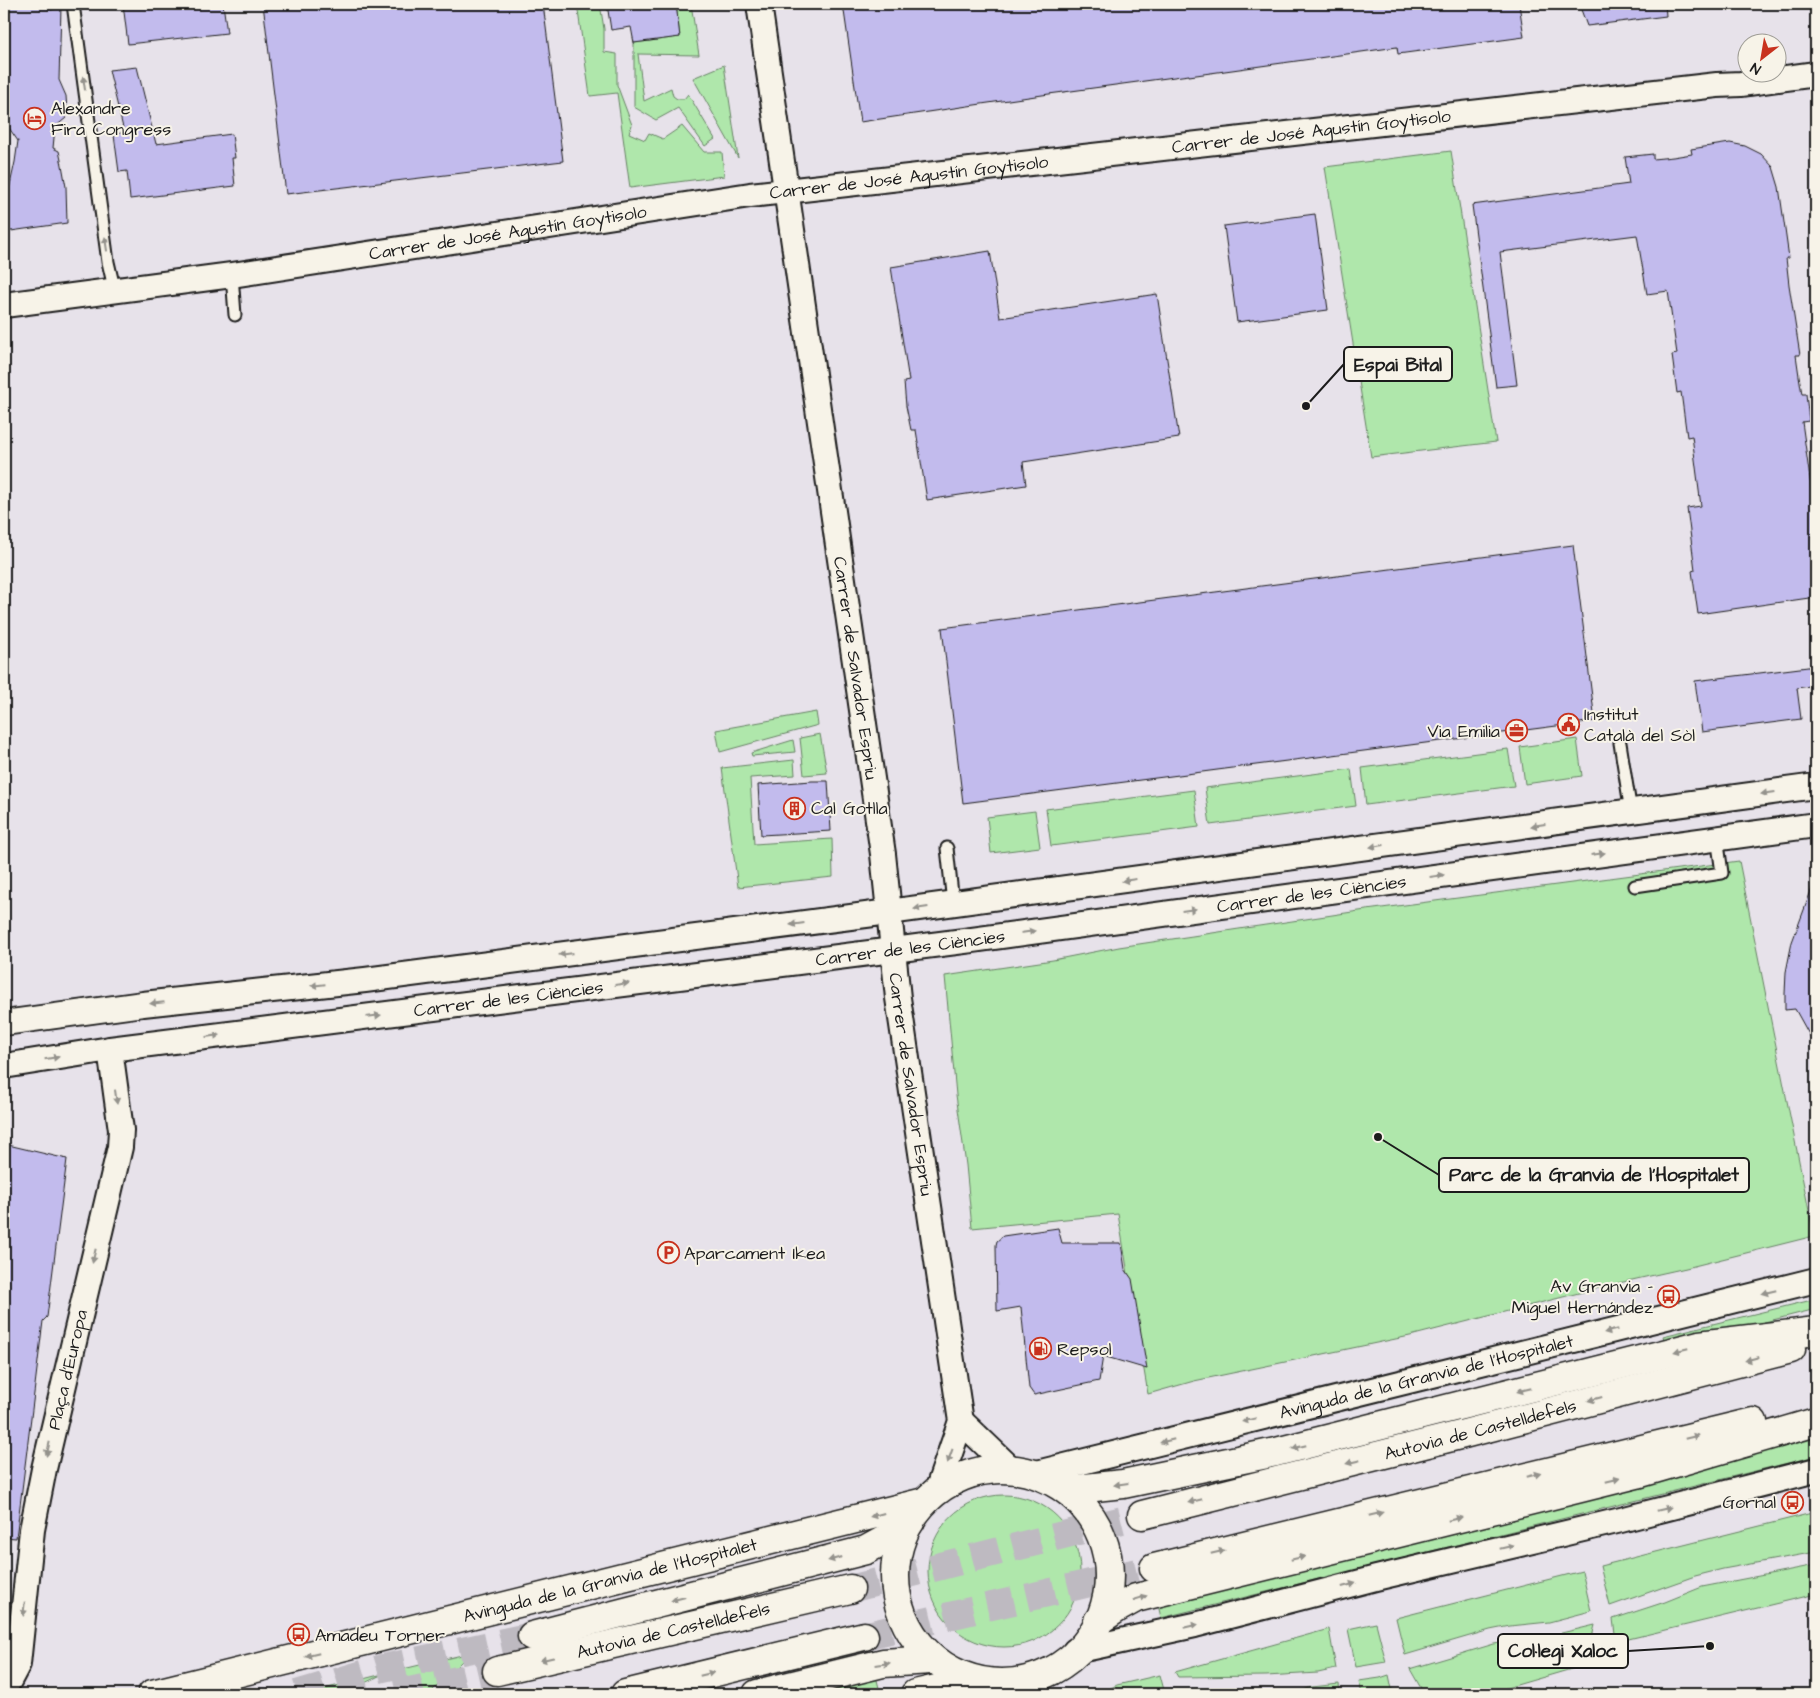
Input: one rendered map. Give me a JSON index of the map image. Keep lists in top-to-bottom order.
{
  "streets": {
    "main road": ["Avinguda de la Granvia de l'Hospitalet", "Autovia de Castelldefels"],
    "street": [
      "Carrer de José Agustín Goytisolo",
      "Carrer de Salvador Espriu",
      "Carrer de les Ciències",
      "Plaça d'Europa"
    ]
  },
  "crossings": [
    ["Carrer de José Agustín Goytisolo", "Carrer de Salvador Espriu"],
    ["Carrer de Salvador Espriu", "Carrer de les Ciències"],
    ["Carrer de Salvador Espriu", "Avinguda de la Granvia de l'Hospitalet"],
    ["Carrer de les Ciències", "Plaça d'Europa"]
  ],
  "one_way": ["Plaça d'Europa"],
  "places": {
    "hotel": ["Alexandre Fira Congress"],
    "other": ["Espai Bital", "Parc de la Granvia de l'Hospitalet", "Col·legi Xaloc"],
    "public building": ["Institut Català del Sòl"],
    "office": ["Via Emilia"],
    "building": ["Cal Gotlla"],
    "parking": ["Aparcament Ikea"],
    "bus stop": ["Av Granvia - Miguel Hernández", "Gornal", "Amadeu Torner"],
    "fuel station": ["Repsol"]
  },
  "north": "bottom left"
}
